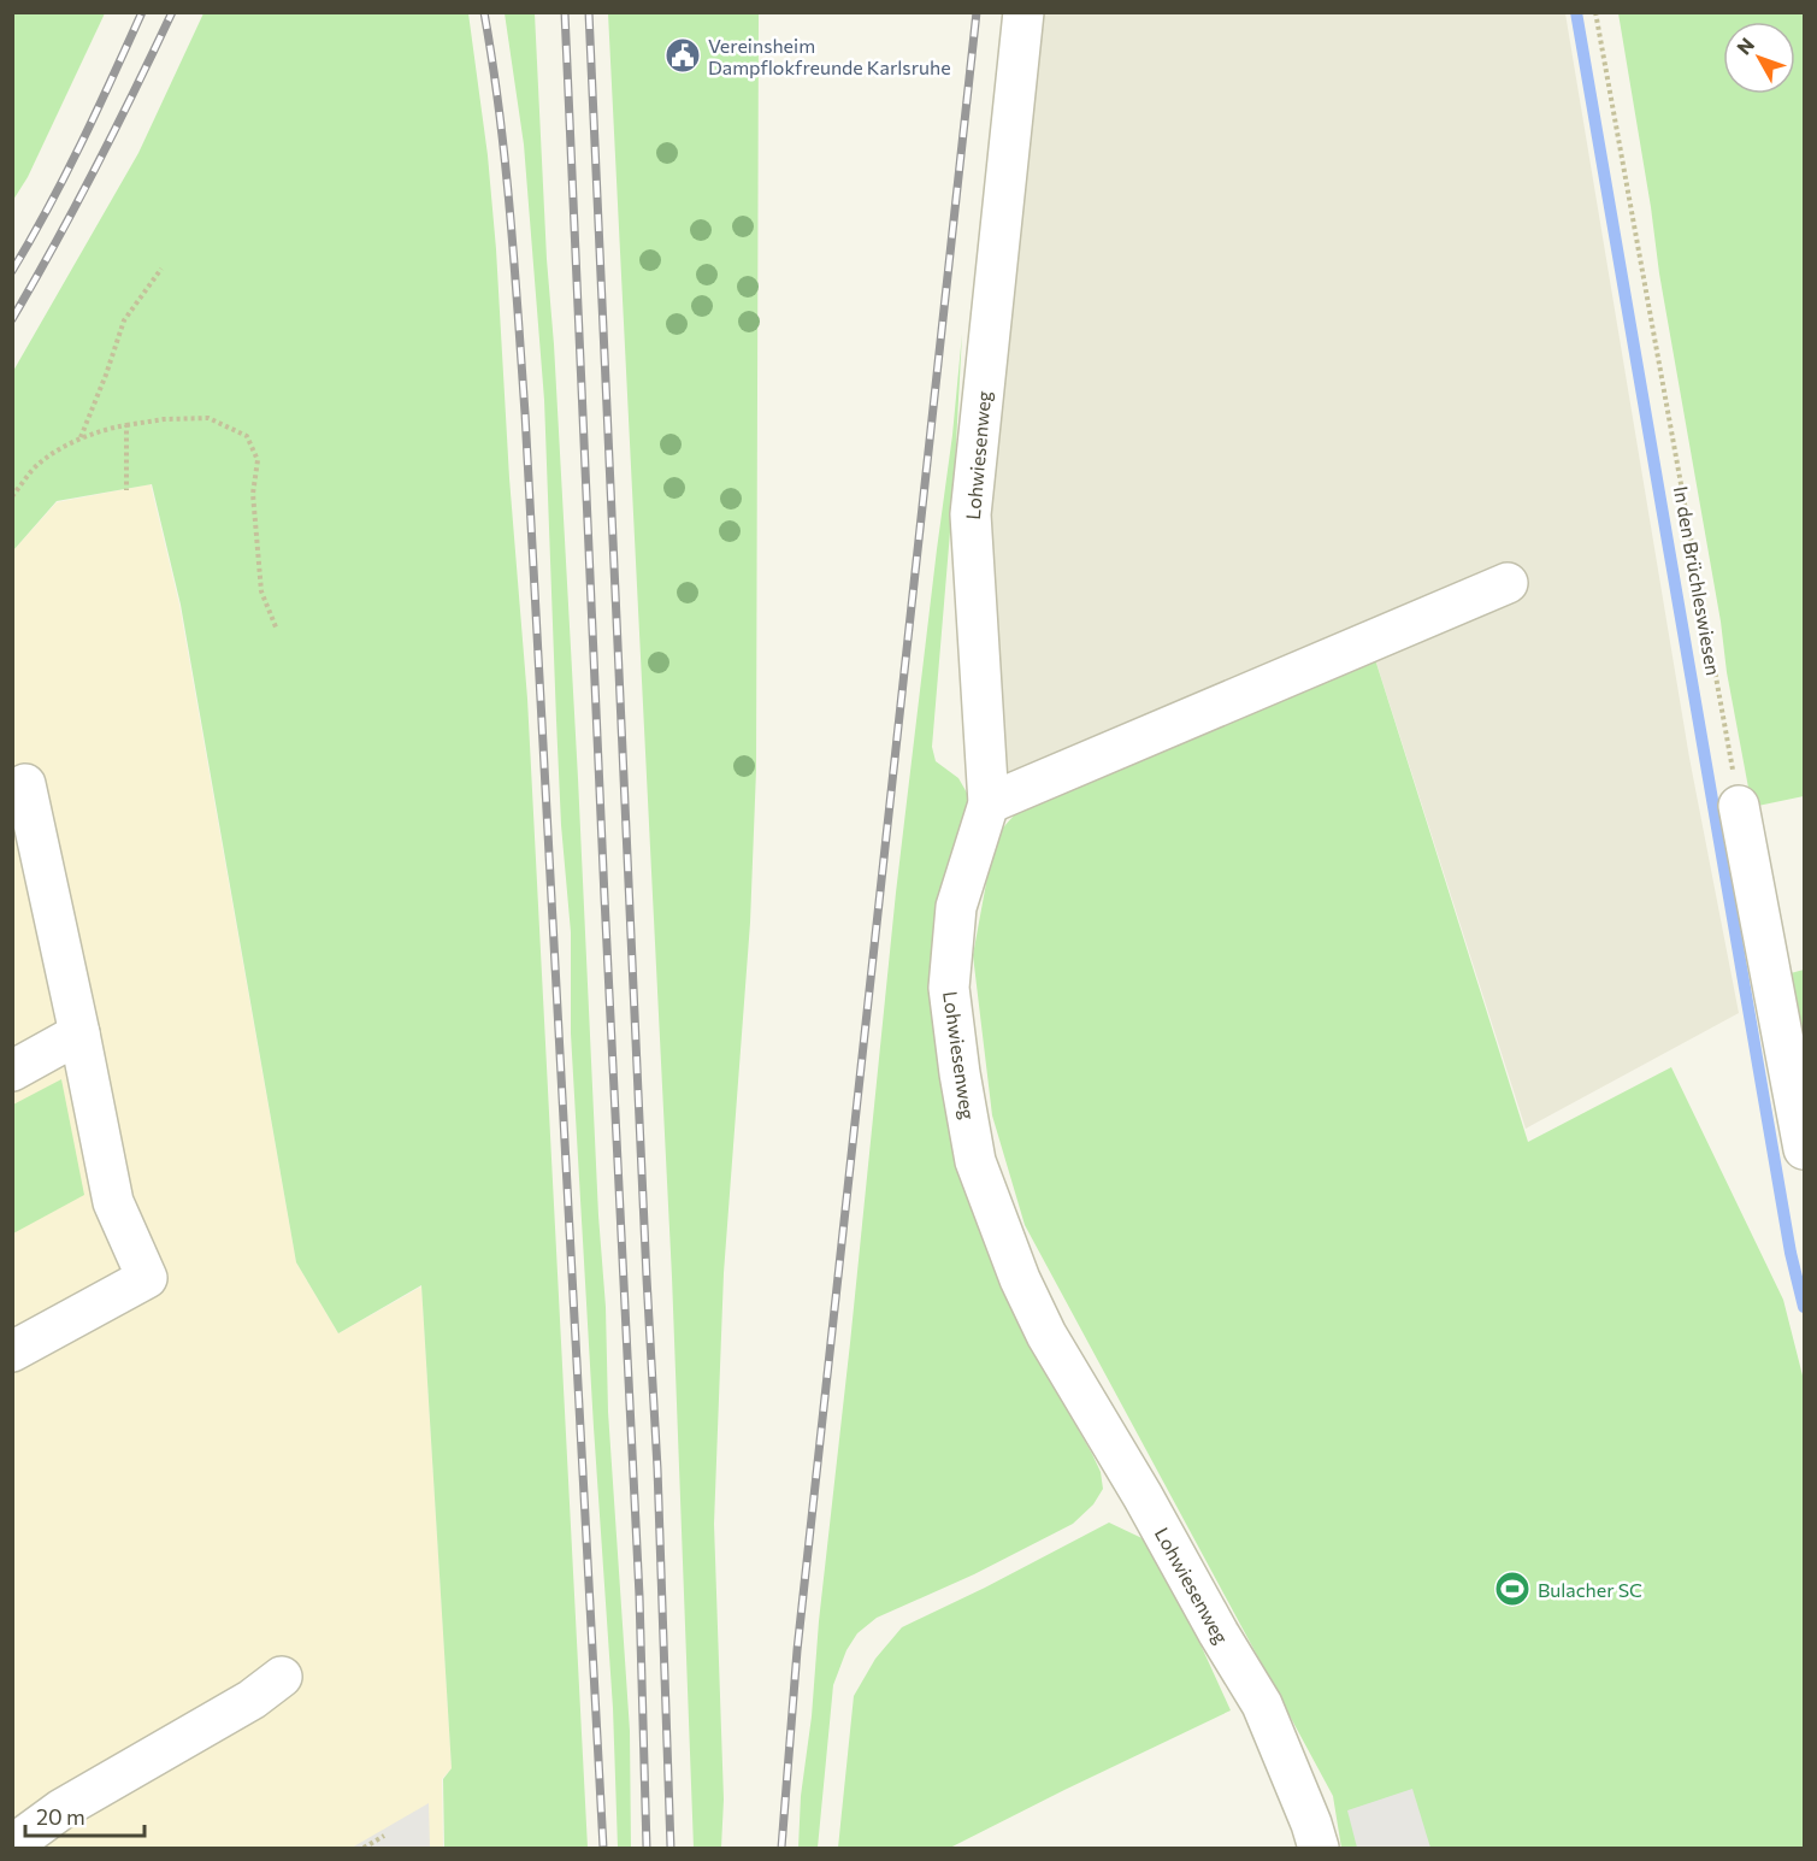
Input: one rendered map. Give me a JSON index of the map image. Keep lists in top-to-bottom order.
{
  "streets": {
    "lane": ["Lohwiesenweg"],
    "path": ["In den Brüchleswiesen"]
  },
  "places": {
    "public building": ["Vereinsheim Dampflokfreunde Karlsruhe"],
    "sports": ["Bulacher SC"]
  },
  "scale_bar": "20 m",
  "north": "top left"
}
